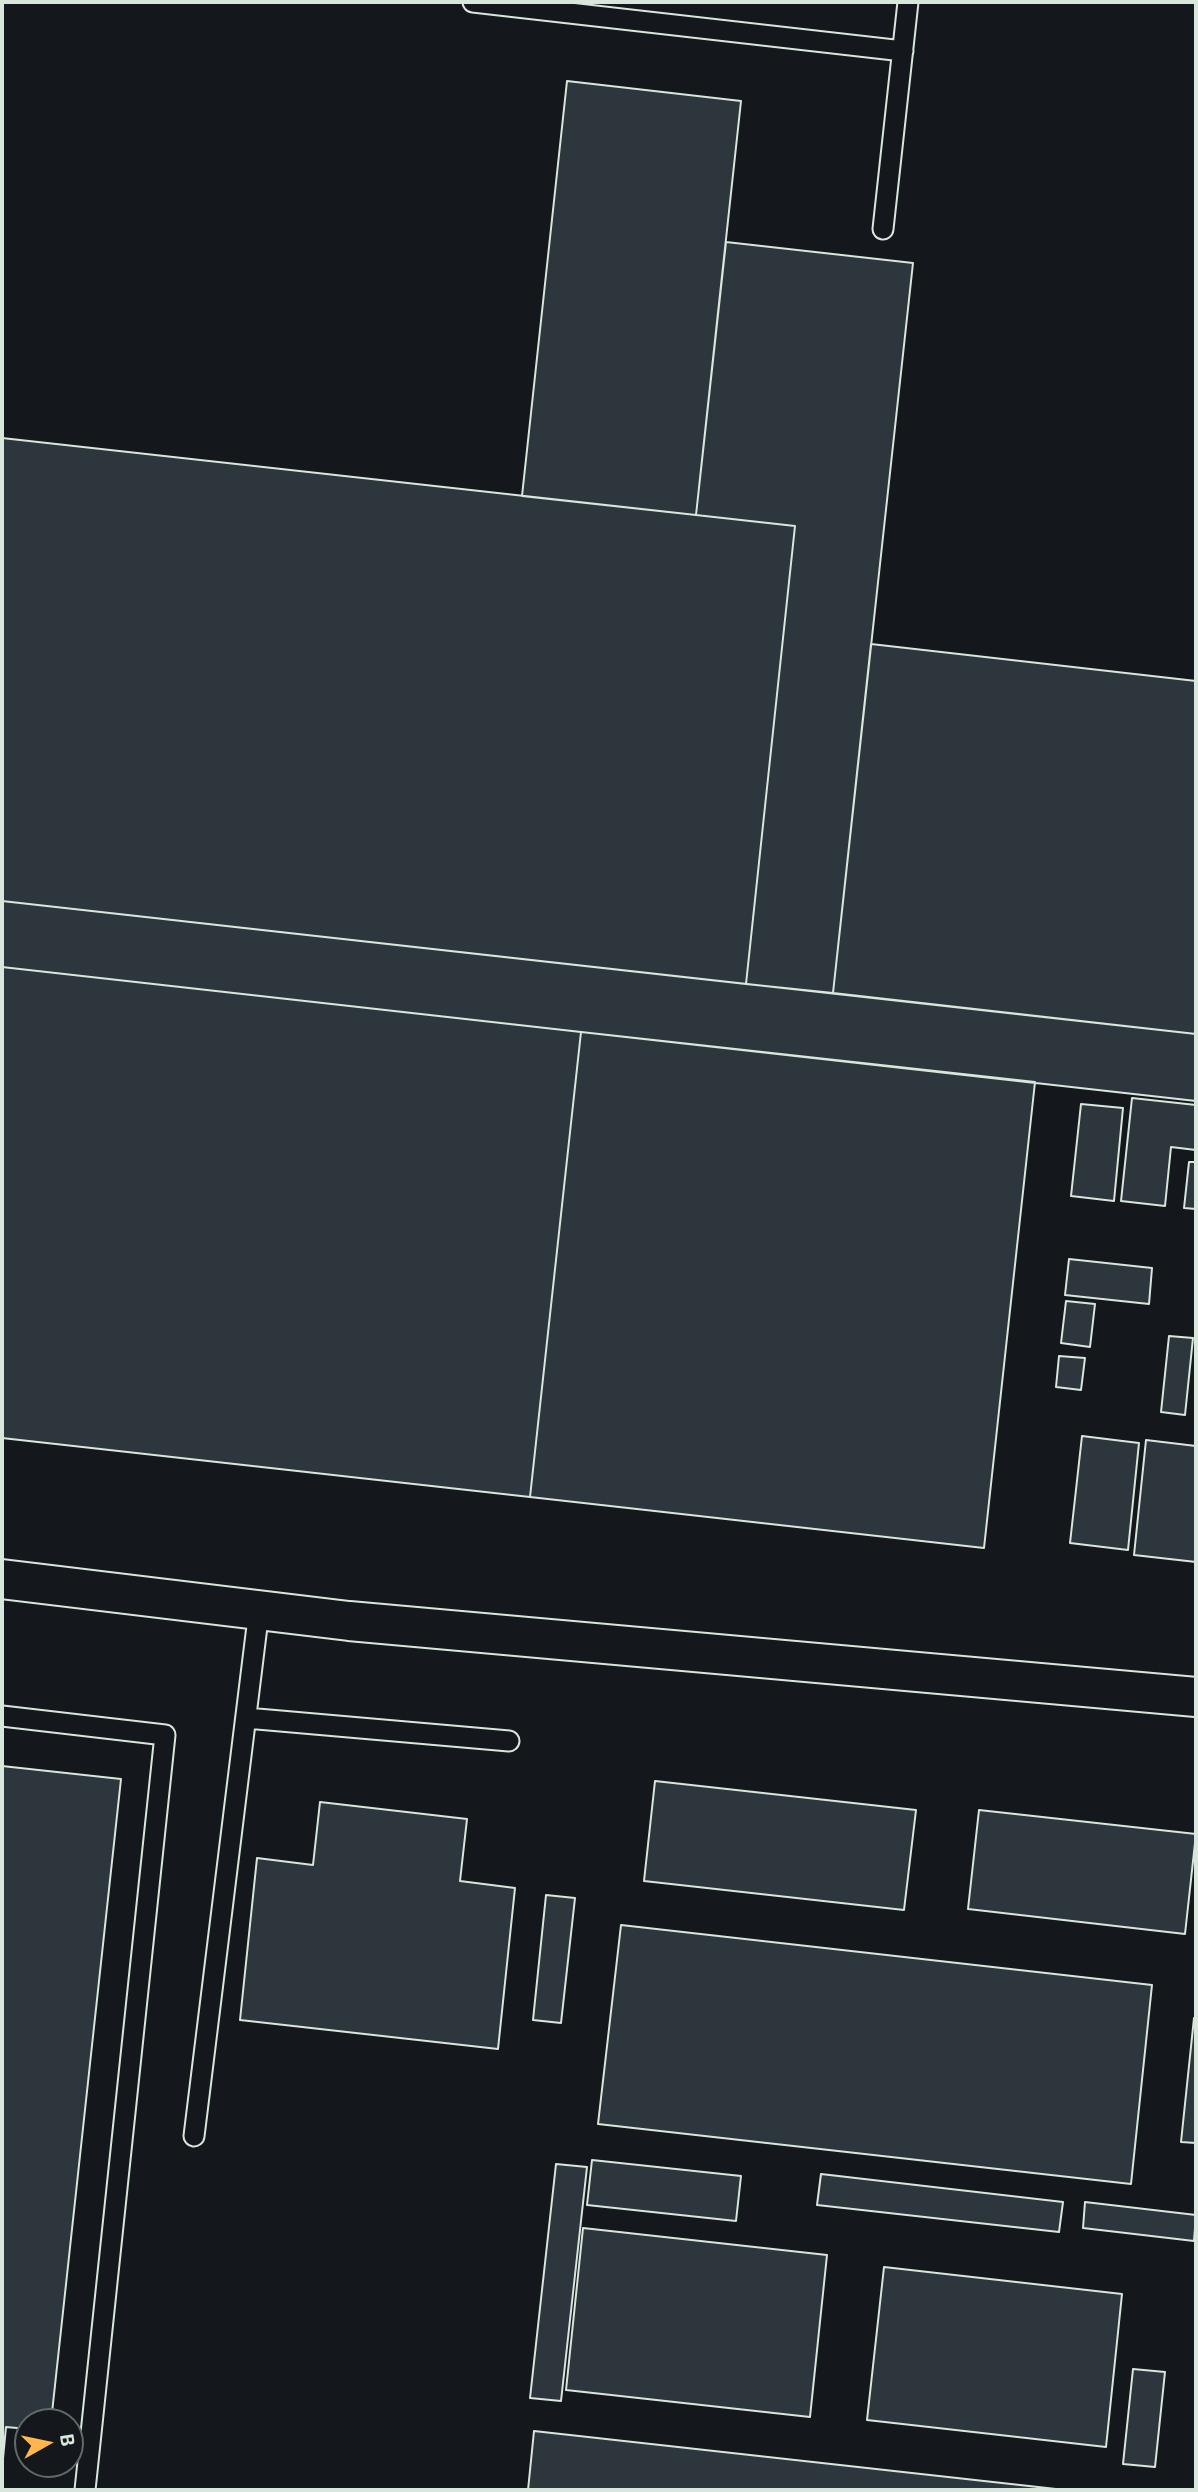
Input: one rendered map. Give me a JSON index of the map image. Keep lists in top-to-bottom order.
{
  "north": "right"
}
